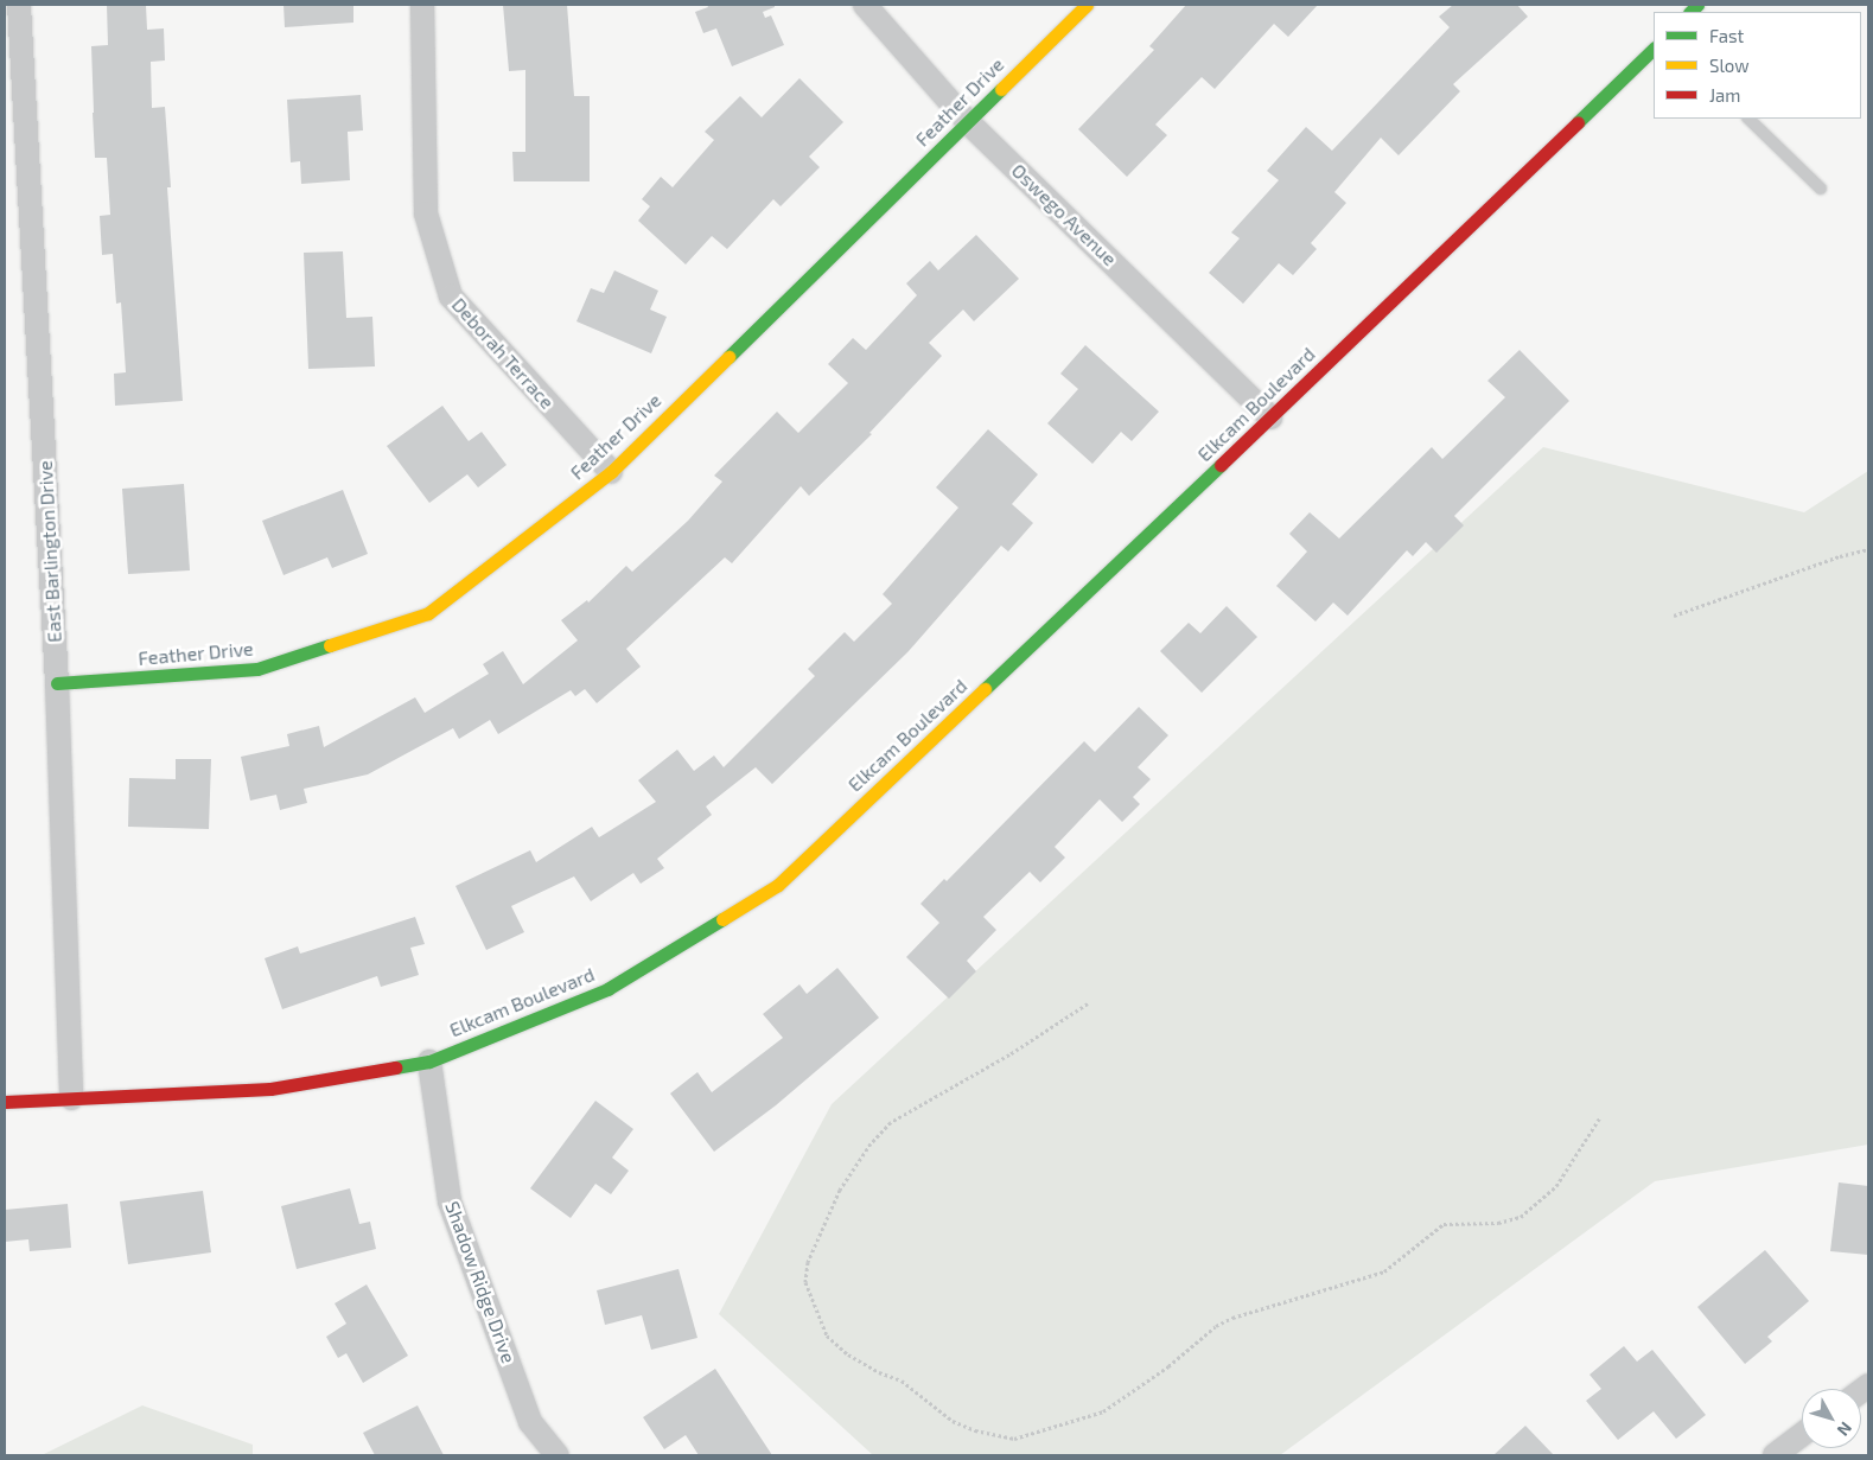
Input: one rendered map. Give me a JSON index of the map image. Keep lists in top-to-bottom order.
{
  "streets": {
    "street": [
      "Feather Drive",
      "Oswego Avenue",
      "Deborah Terrace",
      "Elkcam Boulevard",
      "East Barlington Drive",
      "Shadow Ridge Drive"
    ]
  },
  "crossings": [
    ["Feather Drive", "Oswego Avenue"],
    ["Feather Drive", "Deborah Terrace"],
    ["Feather Drive", "East Barlington Drive"],
    ["Oswego Avenue", "Elkcam Boulevard"],
    ["Elkcam Boulevard", "East Barlington Drive"],
    ["Elkcam Boulevard", "Shadow Ridge Drive"]
  ],
  "legend": ["Fast", "Slow", "Jam"],
  "north": "bottom right"
}
